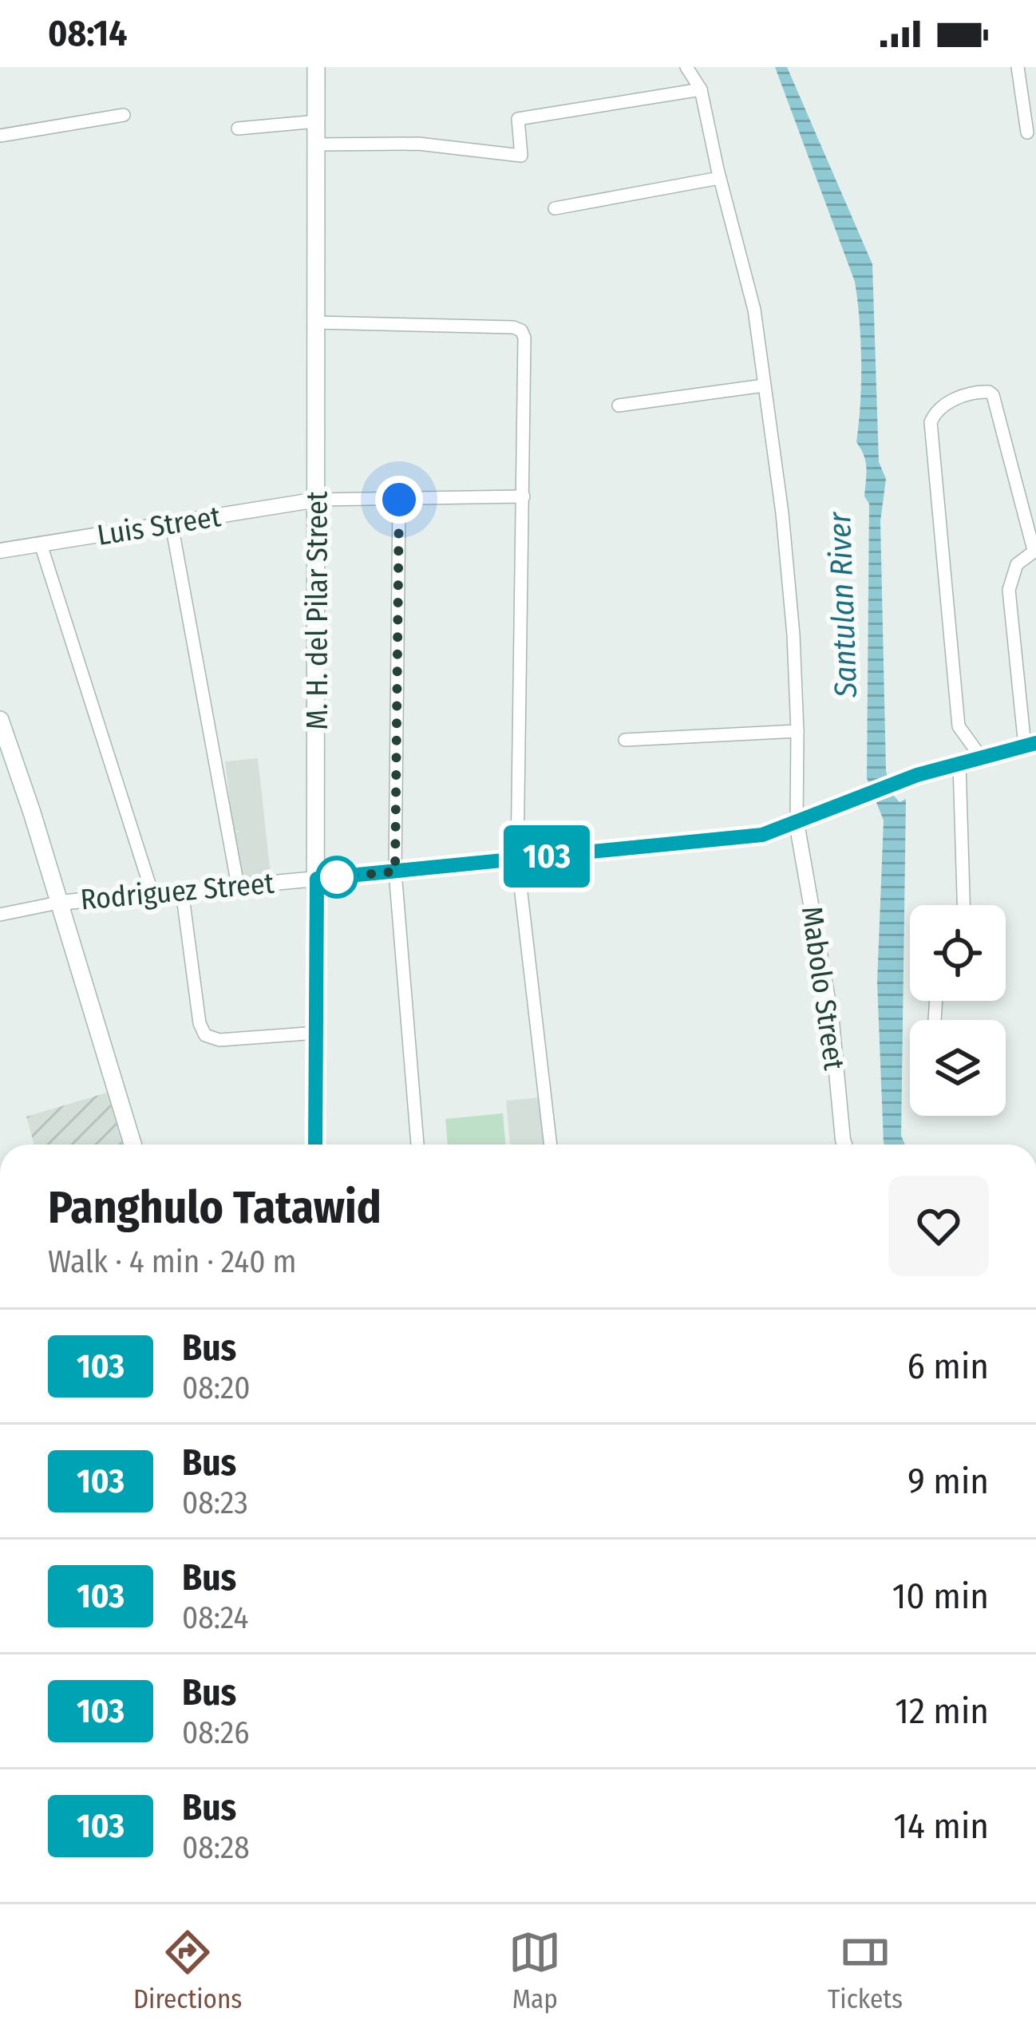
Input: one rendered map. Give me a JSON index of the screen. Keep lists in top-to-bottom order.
{
  "streets": {
    "main road": ["M. H. del Pilar Street", "Rodriguez Street"],
    "street": ["Luis Street", "Mabolo Street"]
  },
  "crossings": [
    ["Luis Street", "M. H. del Pilar Street"],
    ["M. H. del Pilar Street", "Rodriguez Street"],
    ["Rodriguez Street", "Mabolo Street"]
  ],
  "water": ["Santulan River"],
  "lines": ["bus line 103"],
  "page": {
    "status": "08:14",
    "on_map": "103",
    "heading": ["Panghulo Tatawid", "Walk · 4 min · 240 m"],
    "list": [
      {
        "mark": "103",
        "name": "Bus",
        "note": "08:20",
        "value": "6 min"
      },
      {
        "mark": "103",
        "name": "Bus",
        "note": "08:23",
        "value": "9 min"
      },
      {
        "mark": "103",
        "name": "Bus",
        "note": "08:24",
        "value": "10 min"
      },
      {
        "mark": "103",
        "name": "Bus",
        "note": "08:26",
        "value": "12 min"
      },
      {
        "mark": "103",
        "name": "Bus",
        "note": "08:28",
        "value": "14 min"
      }
    ],
    "tabs": ["Directions", "Map", "Tickets"]
  }
}
